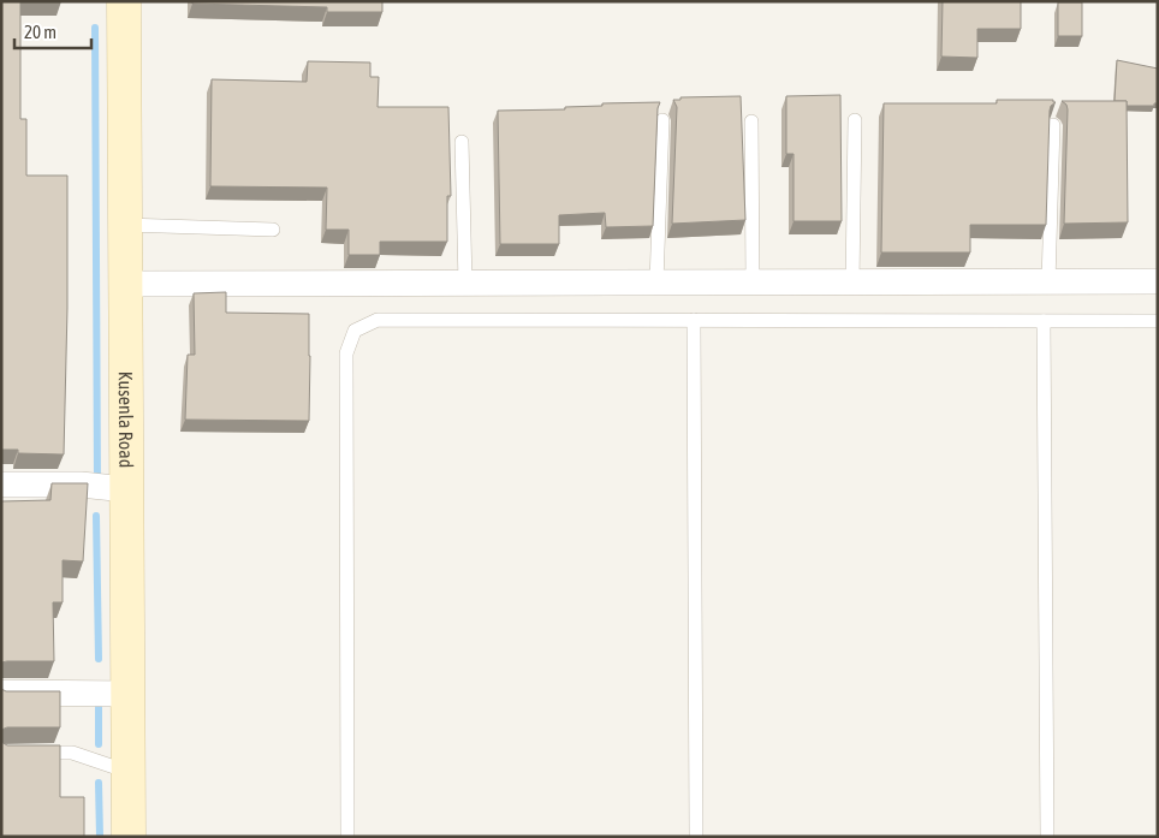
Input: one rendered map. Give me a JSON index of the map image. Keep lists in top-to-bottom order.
{
  "streets": {
    "main road": ["Kusenla Road"]
  },
  "scale_bar": "20 m"
}
